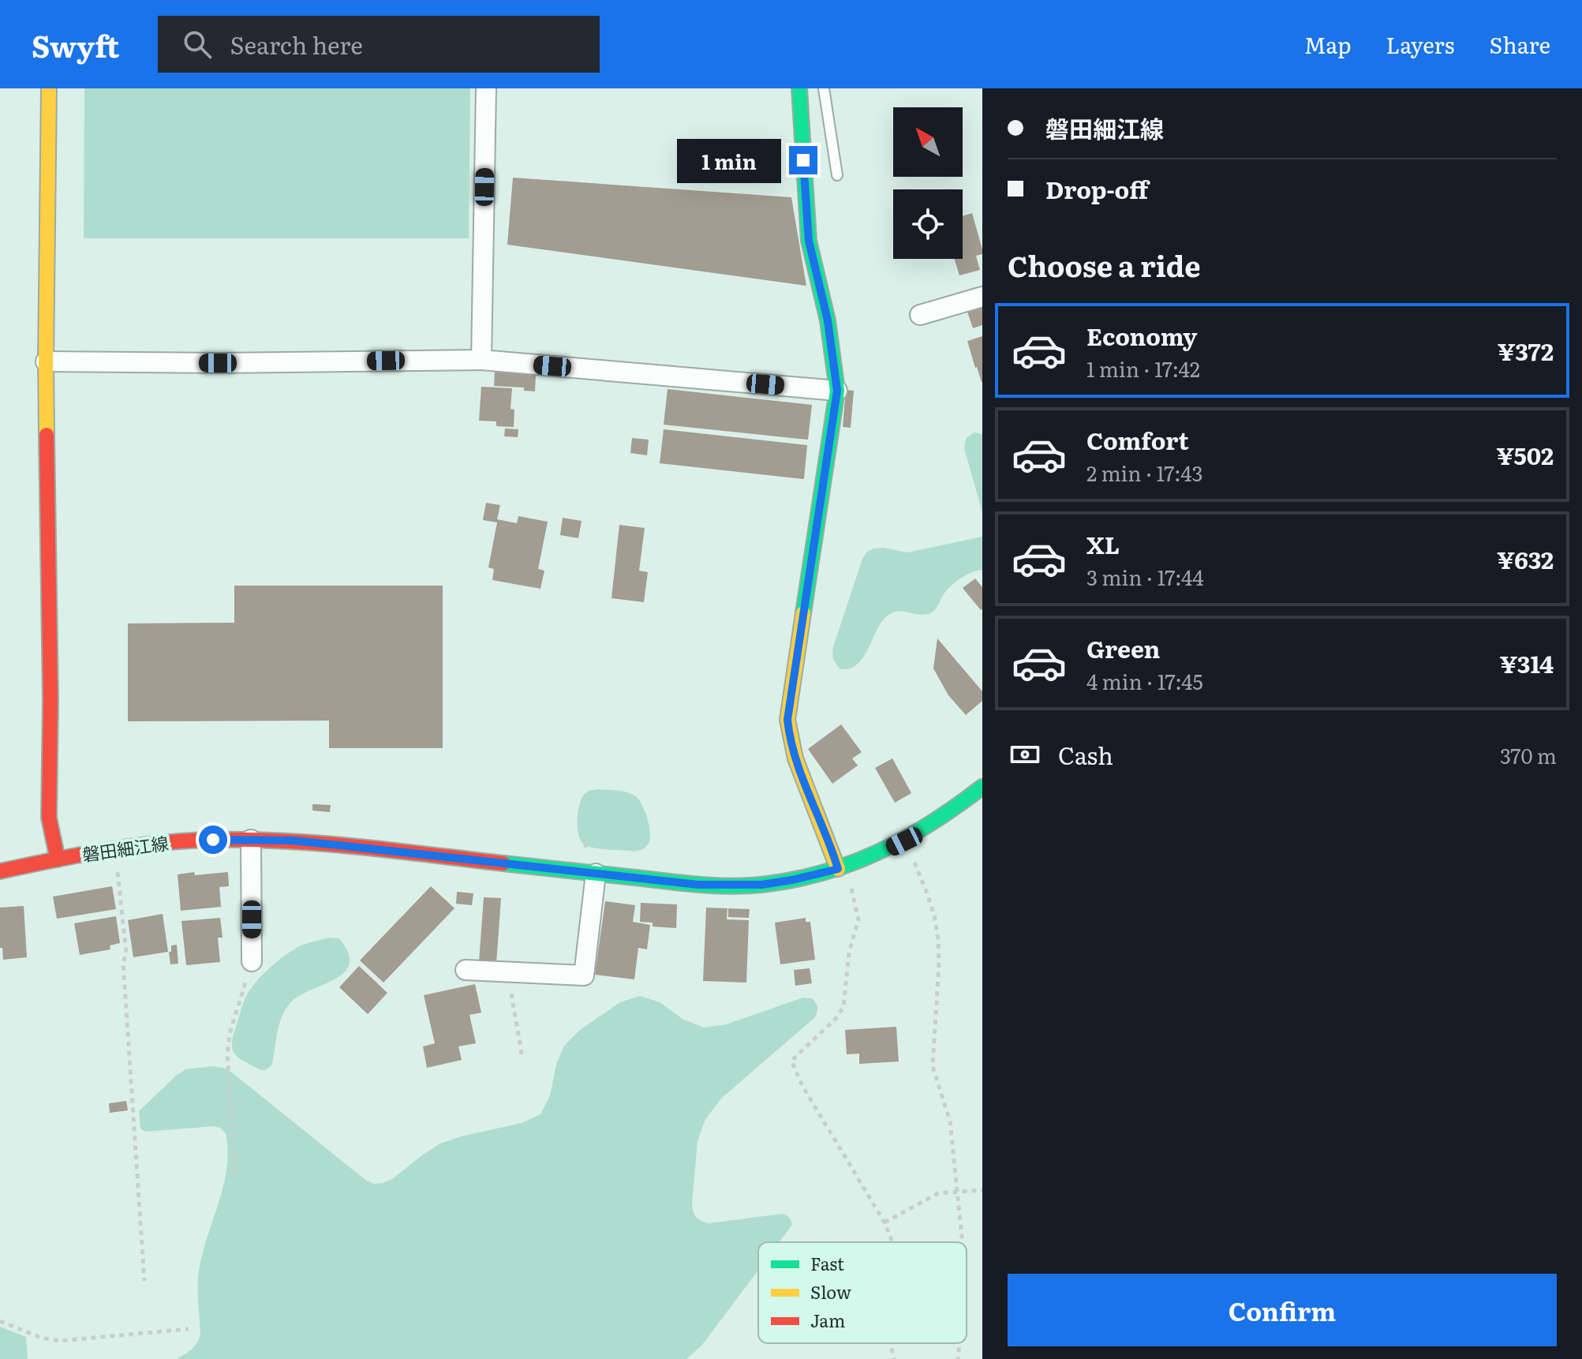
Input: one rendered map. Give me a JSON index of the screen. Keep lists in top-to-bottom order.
{
  "streets": {
    "street": ["磐田細江線"]
  },
  "legend": ["Fast", "Slow", "Jam"],
  "north": "top left",
  "page": {
    "header": "Swyft",
    "search": "Search here",
    "nav": ["Map", "Layers", "Share"],
    "banner": ["磐田細江線", "Drop-off"],
    "bubble": "1 min",
    "heading": "Choose a ride",
    "list": [
      {
        "name": "Economy",
        "note": "1 min · 17:42",
        "value": "¥372"
      },
      {
        "name": "Comfort",
        "note": "2 min · 17:43",
        "value": "¥502"
      },
      {
        "name": "XL",
        "note": "3 min · 17:44",
        "value": "¥632"
      },
      {
        "name": "Green",
        "note": "4 min · 17:45",
        "value": "¥314"
      }
    ],
    "pay": ["Cash", "370 m"],
    "buttons": "Confirm"
  }
}
